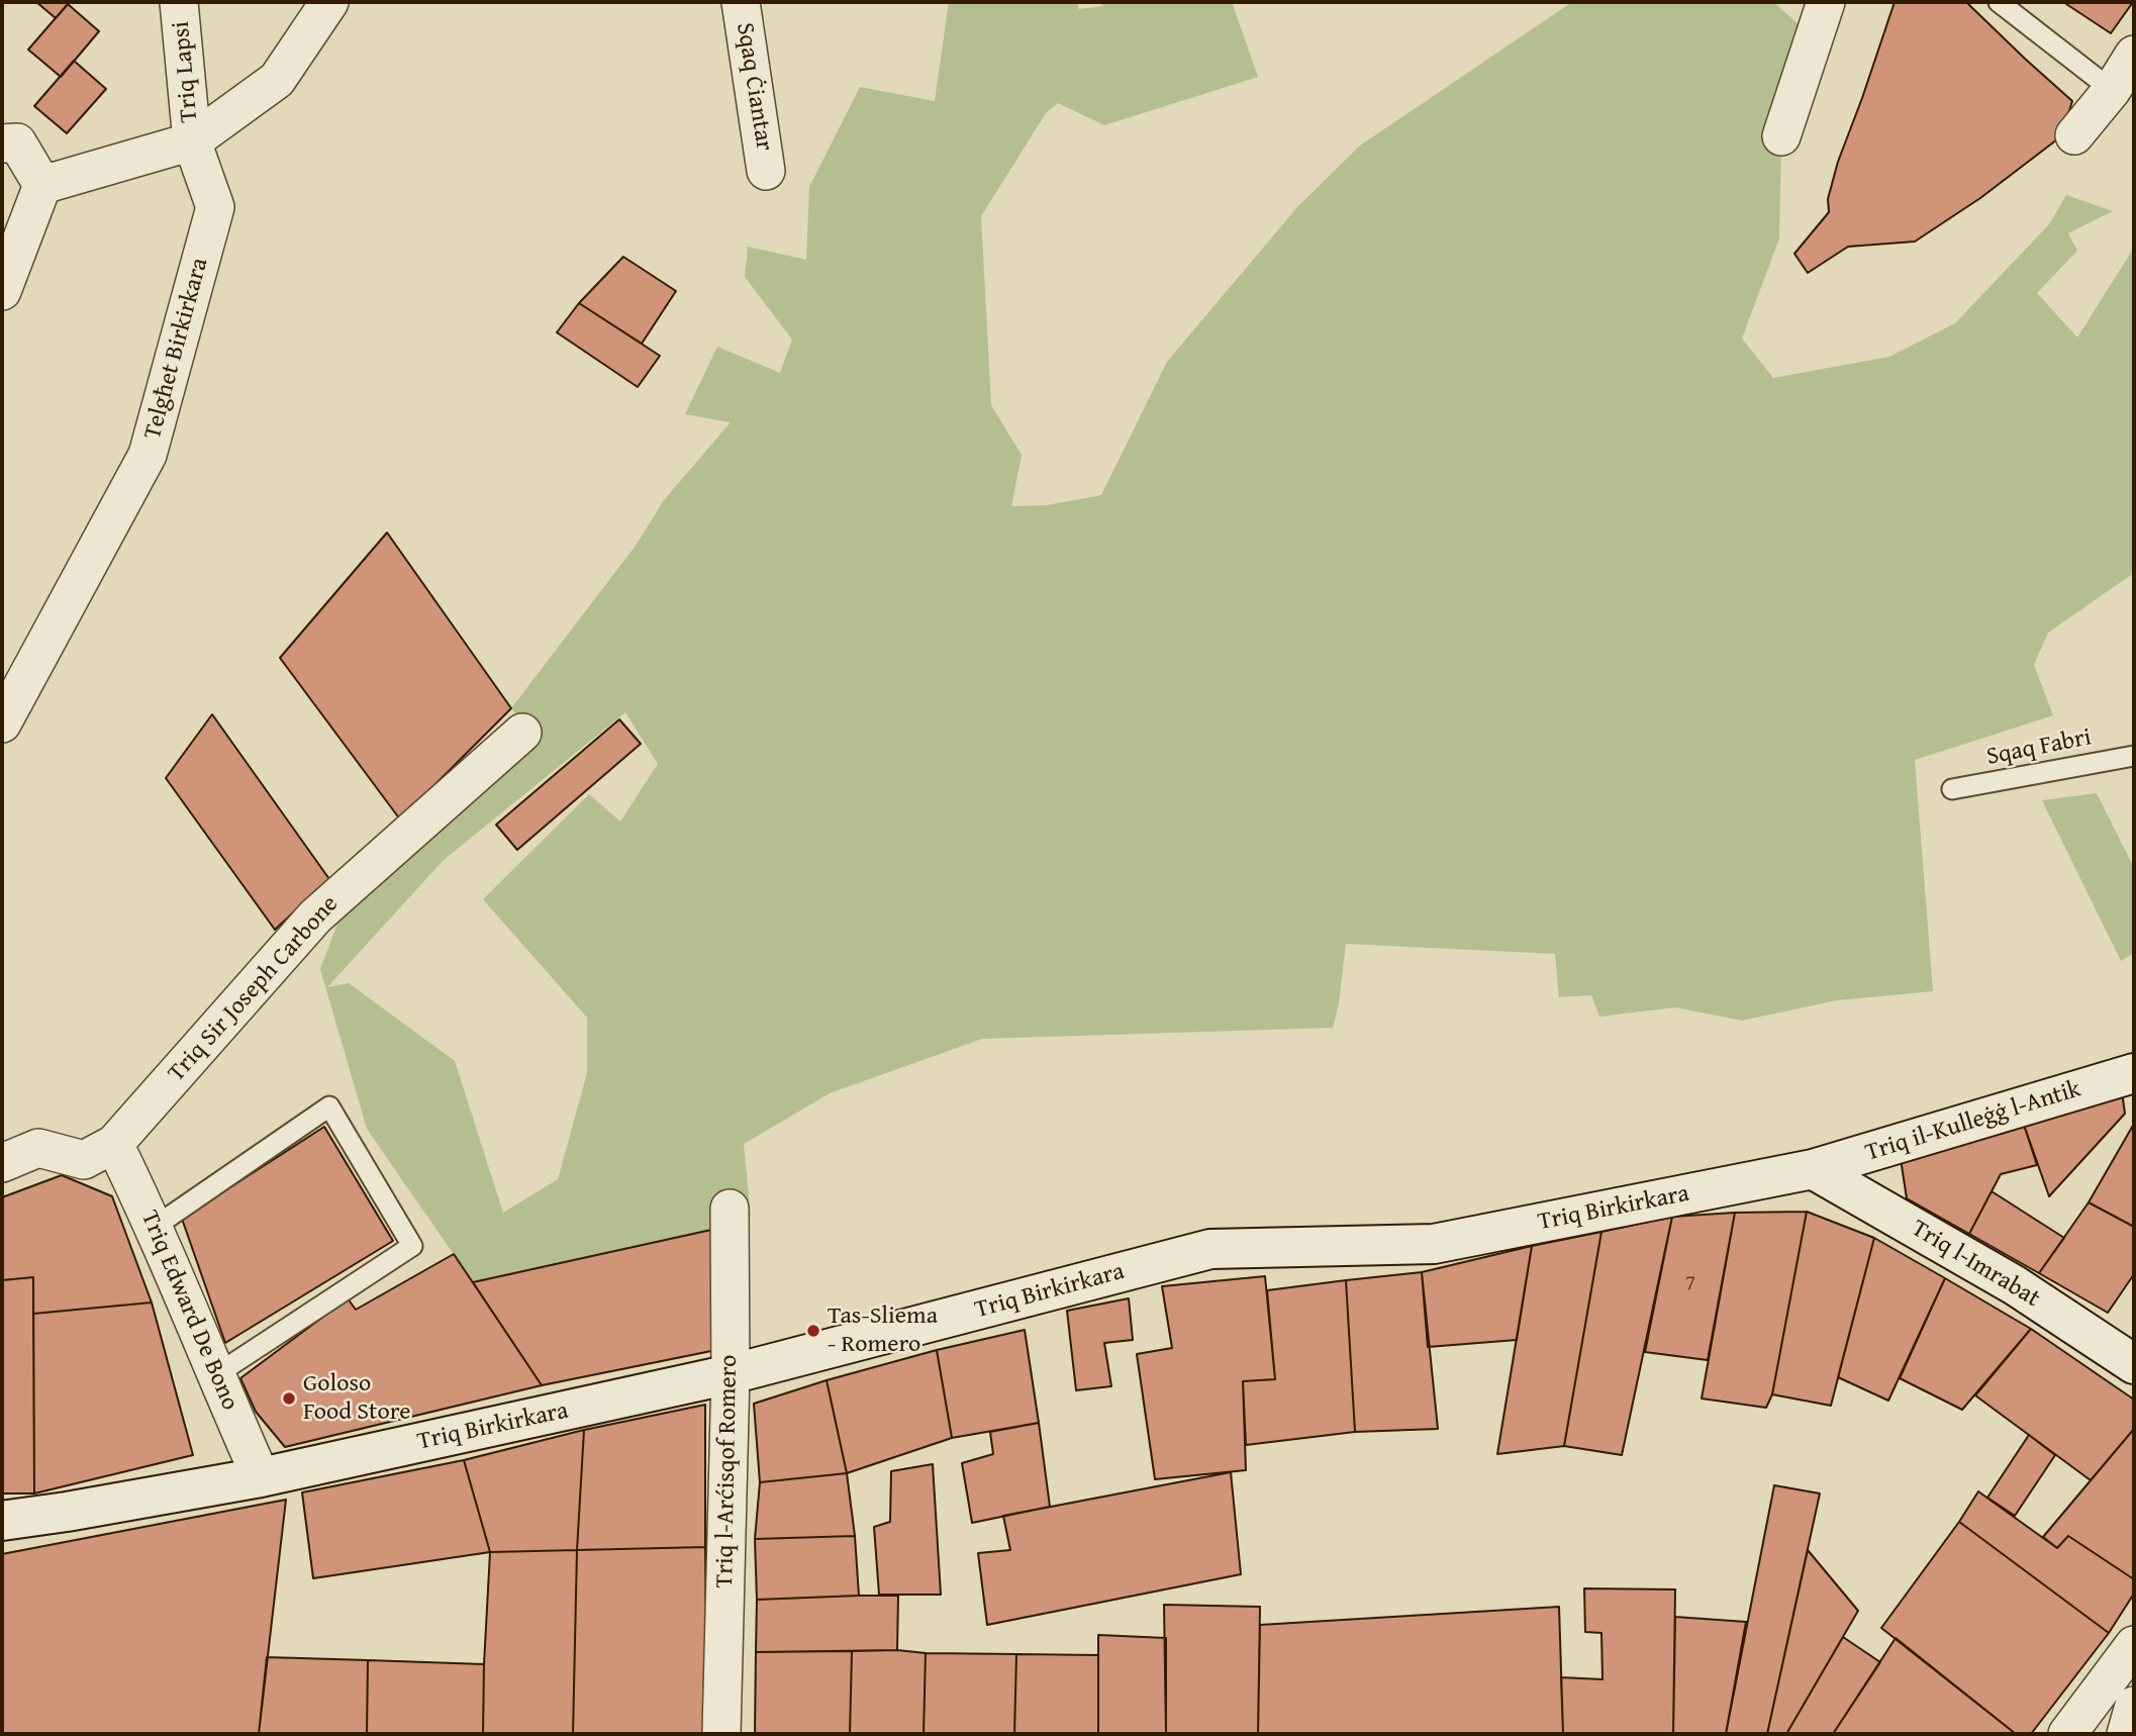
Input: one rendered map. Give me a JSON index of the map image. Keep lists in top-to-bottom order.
{
  "streets": {
    "main road": ["Triq il-Kulleġġ l-Antik", "Triq Birkirkara", "Triq l-Imrabat"],
    "street": [
      "Triq Lapsi",
      "Sqaq Ċiantar",
      "Telgħet Birkirkara",
      "Triq Sir Joseph Carbone",
      "Triq Edward De Bono",
      "Triq l-Arćisqof Romero"
    ],
    "lane": ["Sqaq Fabri"]
  },
  "crossings": [
    ["Triq Lapsi", "Telgħet Birkirkara"],
    ["Triq Sir Joseph Carbone", "Triq Edward De Bono"],
    ["Triq il-Kulleġġ l-Antik", "Triq Birkirkara"],
    ["Triq il-Kulleġġ l-Antik", "Triq l-Imrabat"],
    ["Triq Birkirkara", "Triq l-Imrabat"],
    ["Triq Birkirkara", "Triq Edward De Bono"],
    ["Triq Birkirkara", "Triq l-Arćisqof Romero"]
  ],
  "places": ["Tas-Sliema - Romero", "Goloso Food Store"],
  "house_numbers": ["7"]
}
